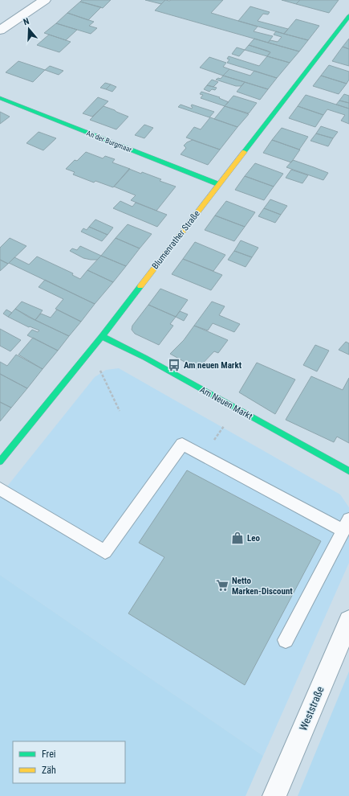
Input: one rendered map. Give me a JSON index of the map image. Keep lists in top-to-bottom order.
{
  "streets": {
    "street": [
      "An der Burgmaar",
      "Blumenrather Straße",
      "Am Neuen Markt",
      "Weststraße"
    ]
  },
  "crossings": [
    ["An der Burgmaar", "Blumenrather Straße"],
    ["Blumenrather Straße", "Am Neuen Markt"]
  ],
  "places": {
    "bus stop": ["Am neuen Markt"],
    "shop": ["Leo"],
    "supermarket": ["Netto Marken-Discount"]
  },
  "legend": ["Frei", "Zäh"],
  "north": "top"
}
